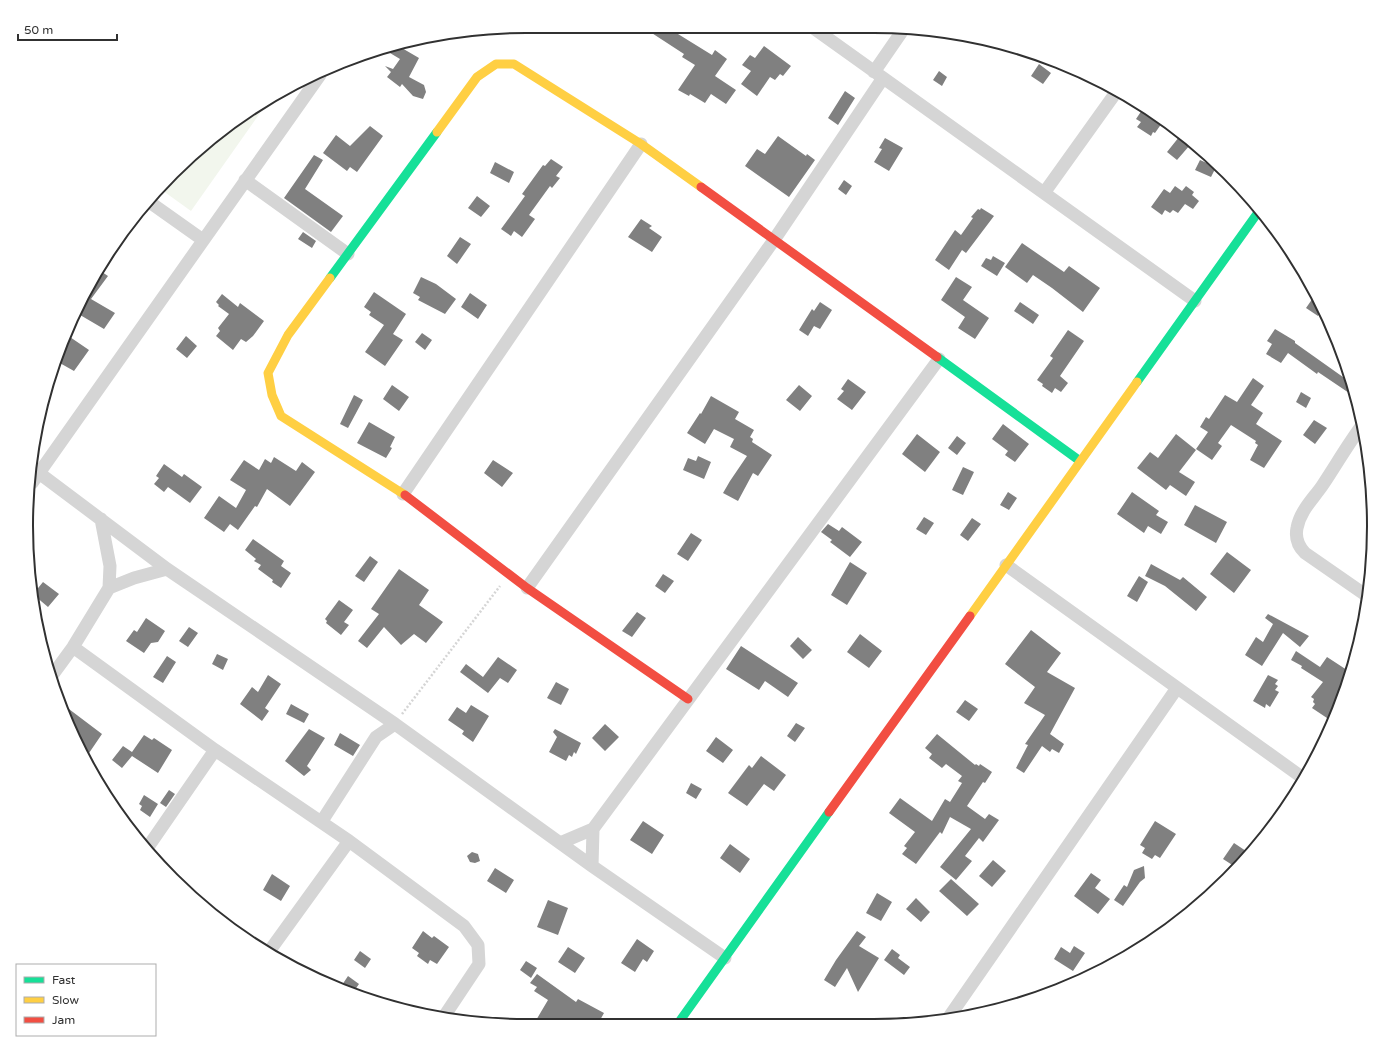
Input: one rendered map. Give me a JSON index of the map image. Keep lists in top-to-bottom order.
{
  "legend": ["Fast", "Slow", "Jam"],
  "scale_bar": "50 m"
}
